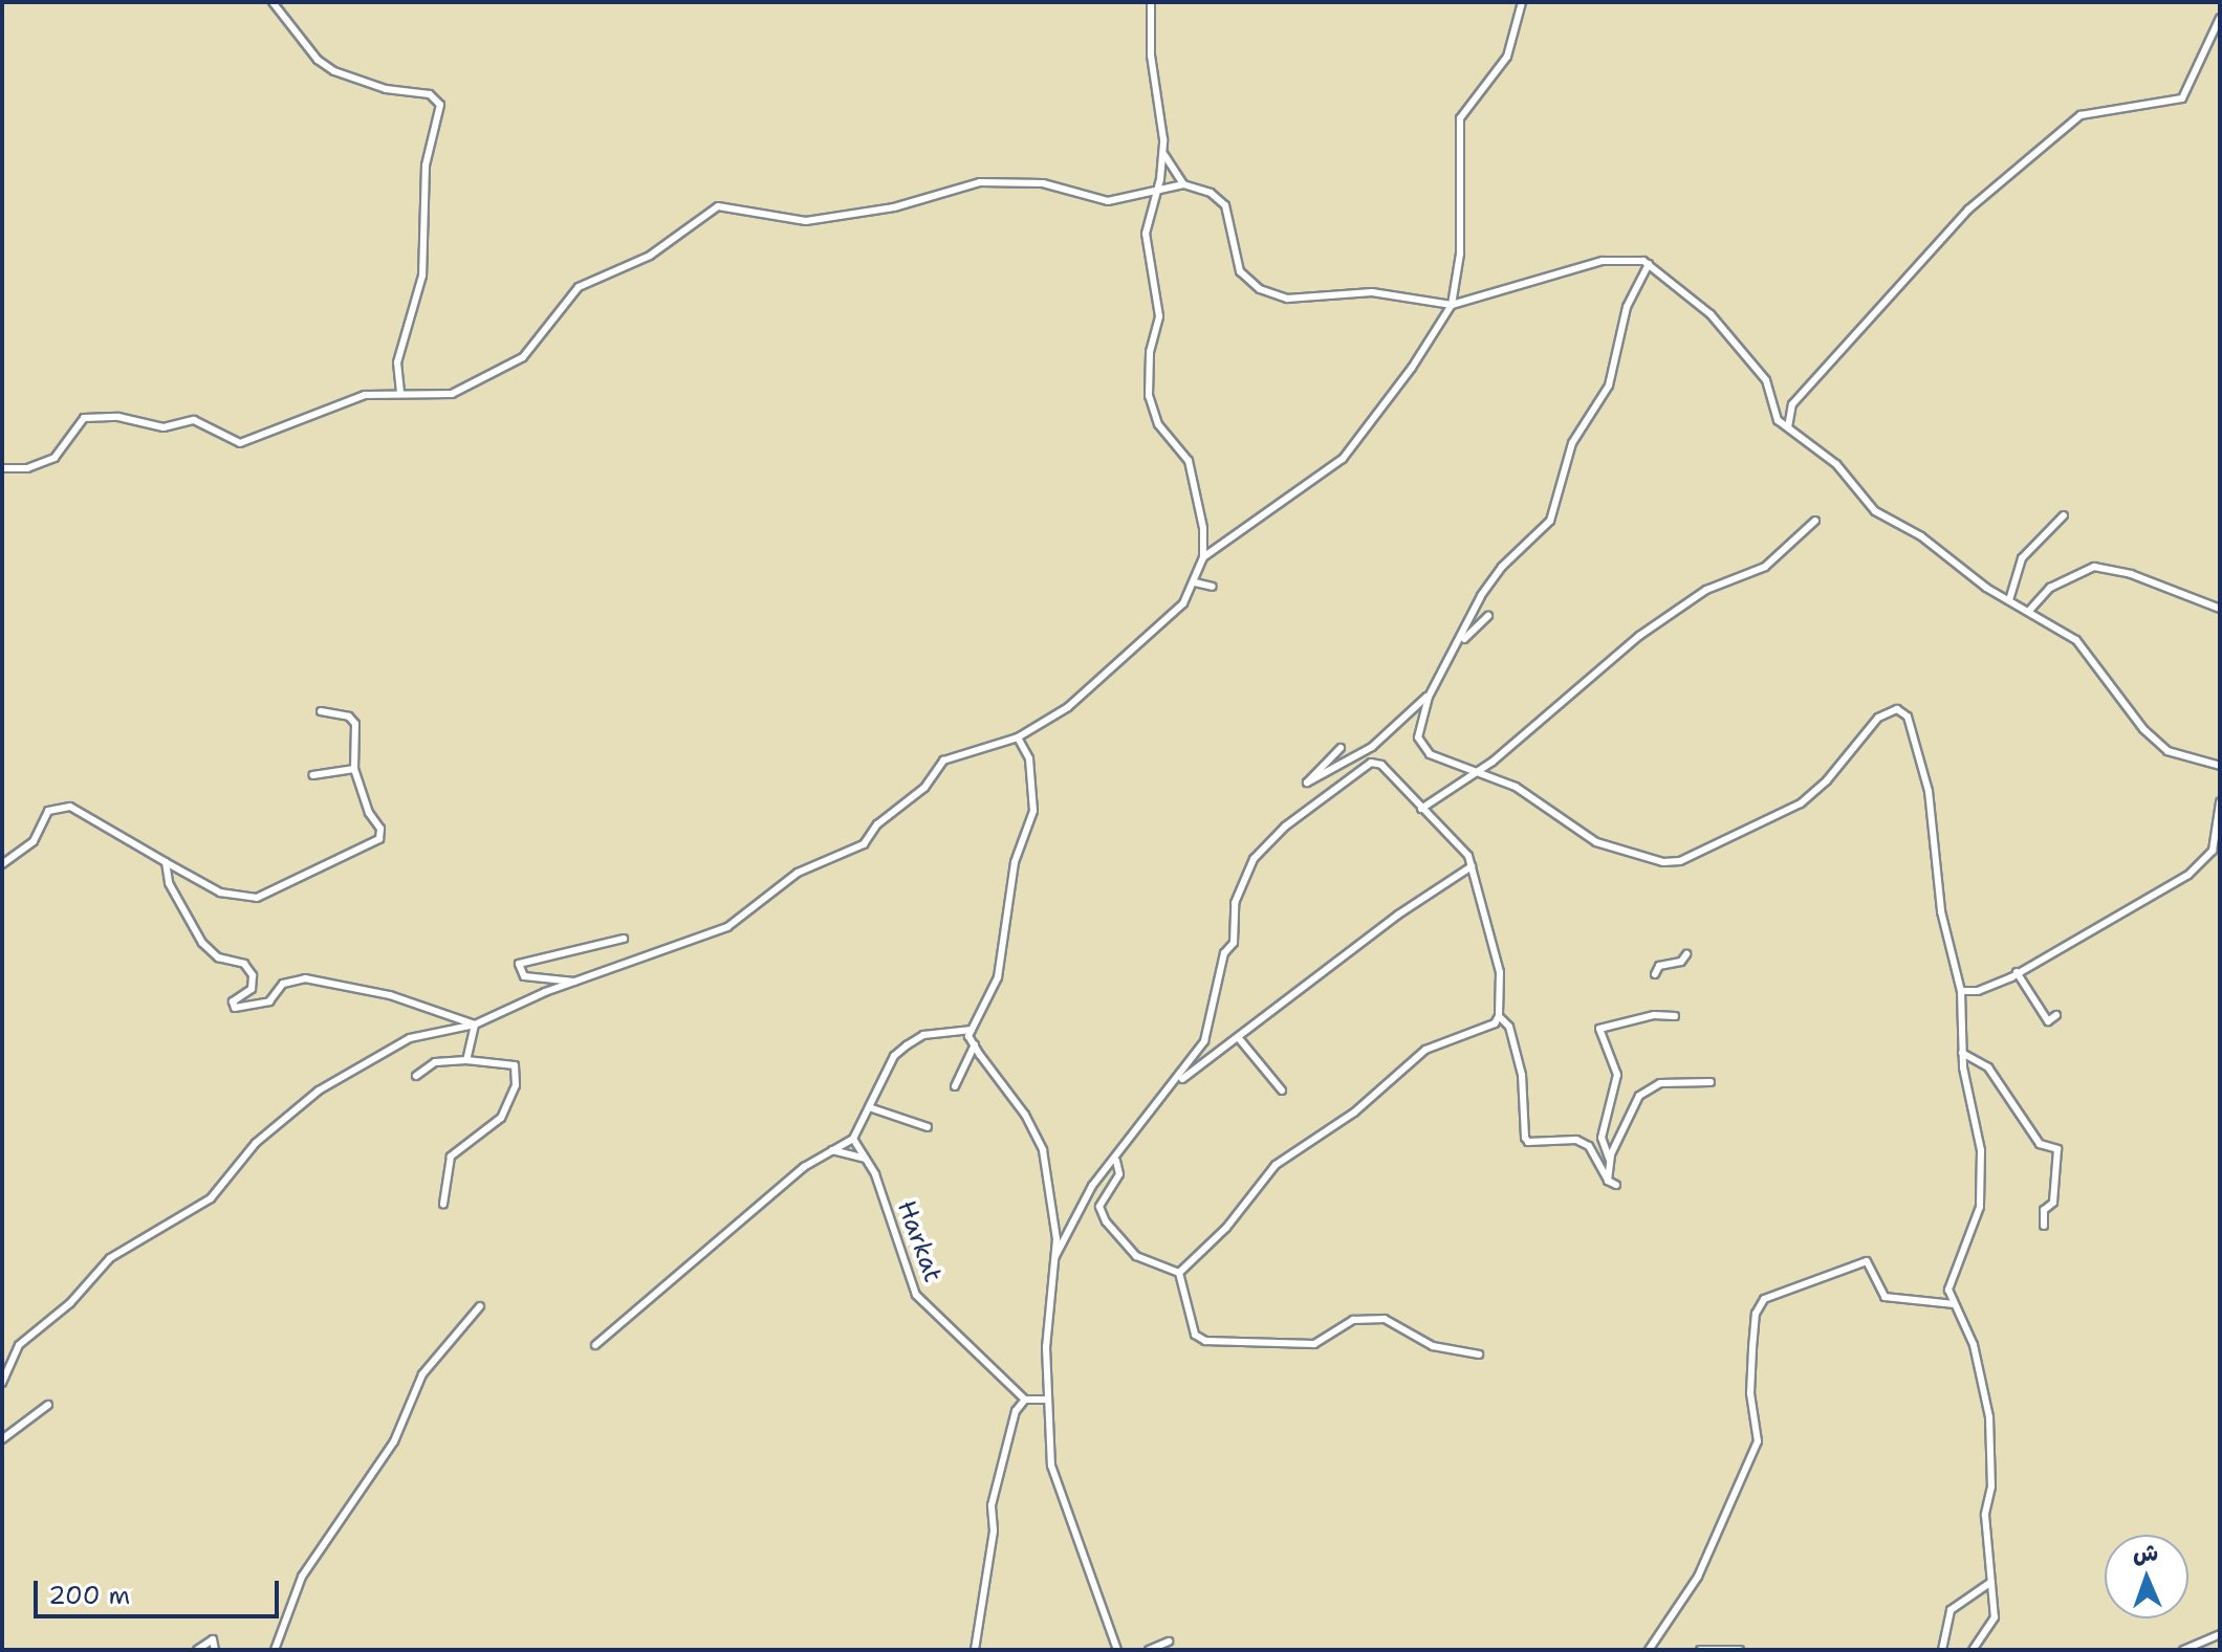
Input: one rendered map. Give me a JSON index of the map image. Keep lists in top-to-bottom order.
{
  "streets": {
    "street": ["Harkat"]
  },
  "scale_bar": "200 m",
  "north": "top"
}
